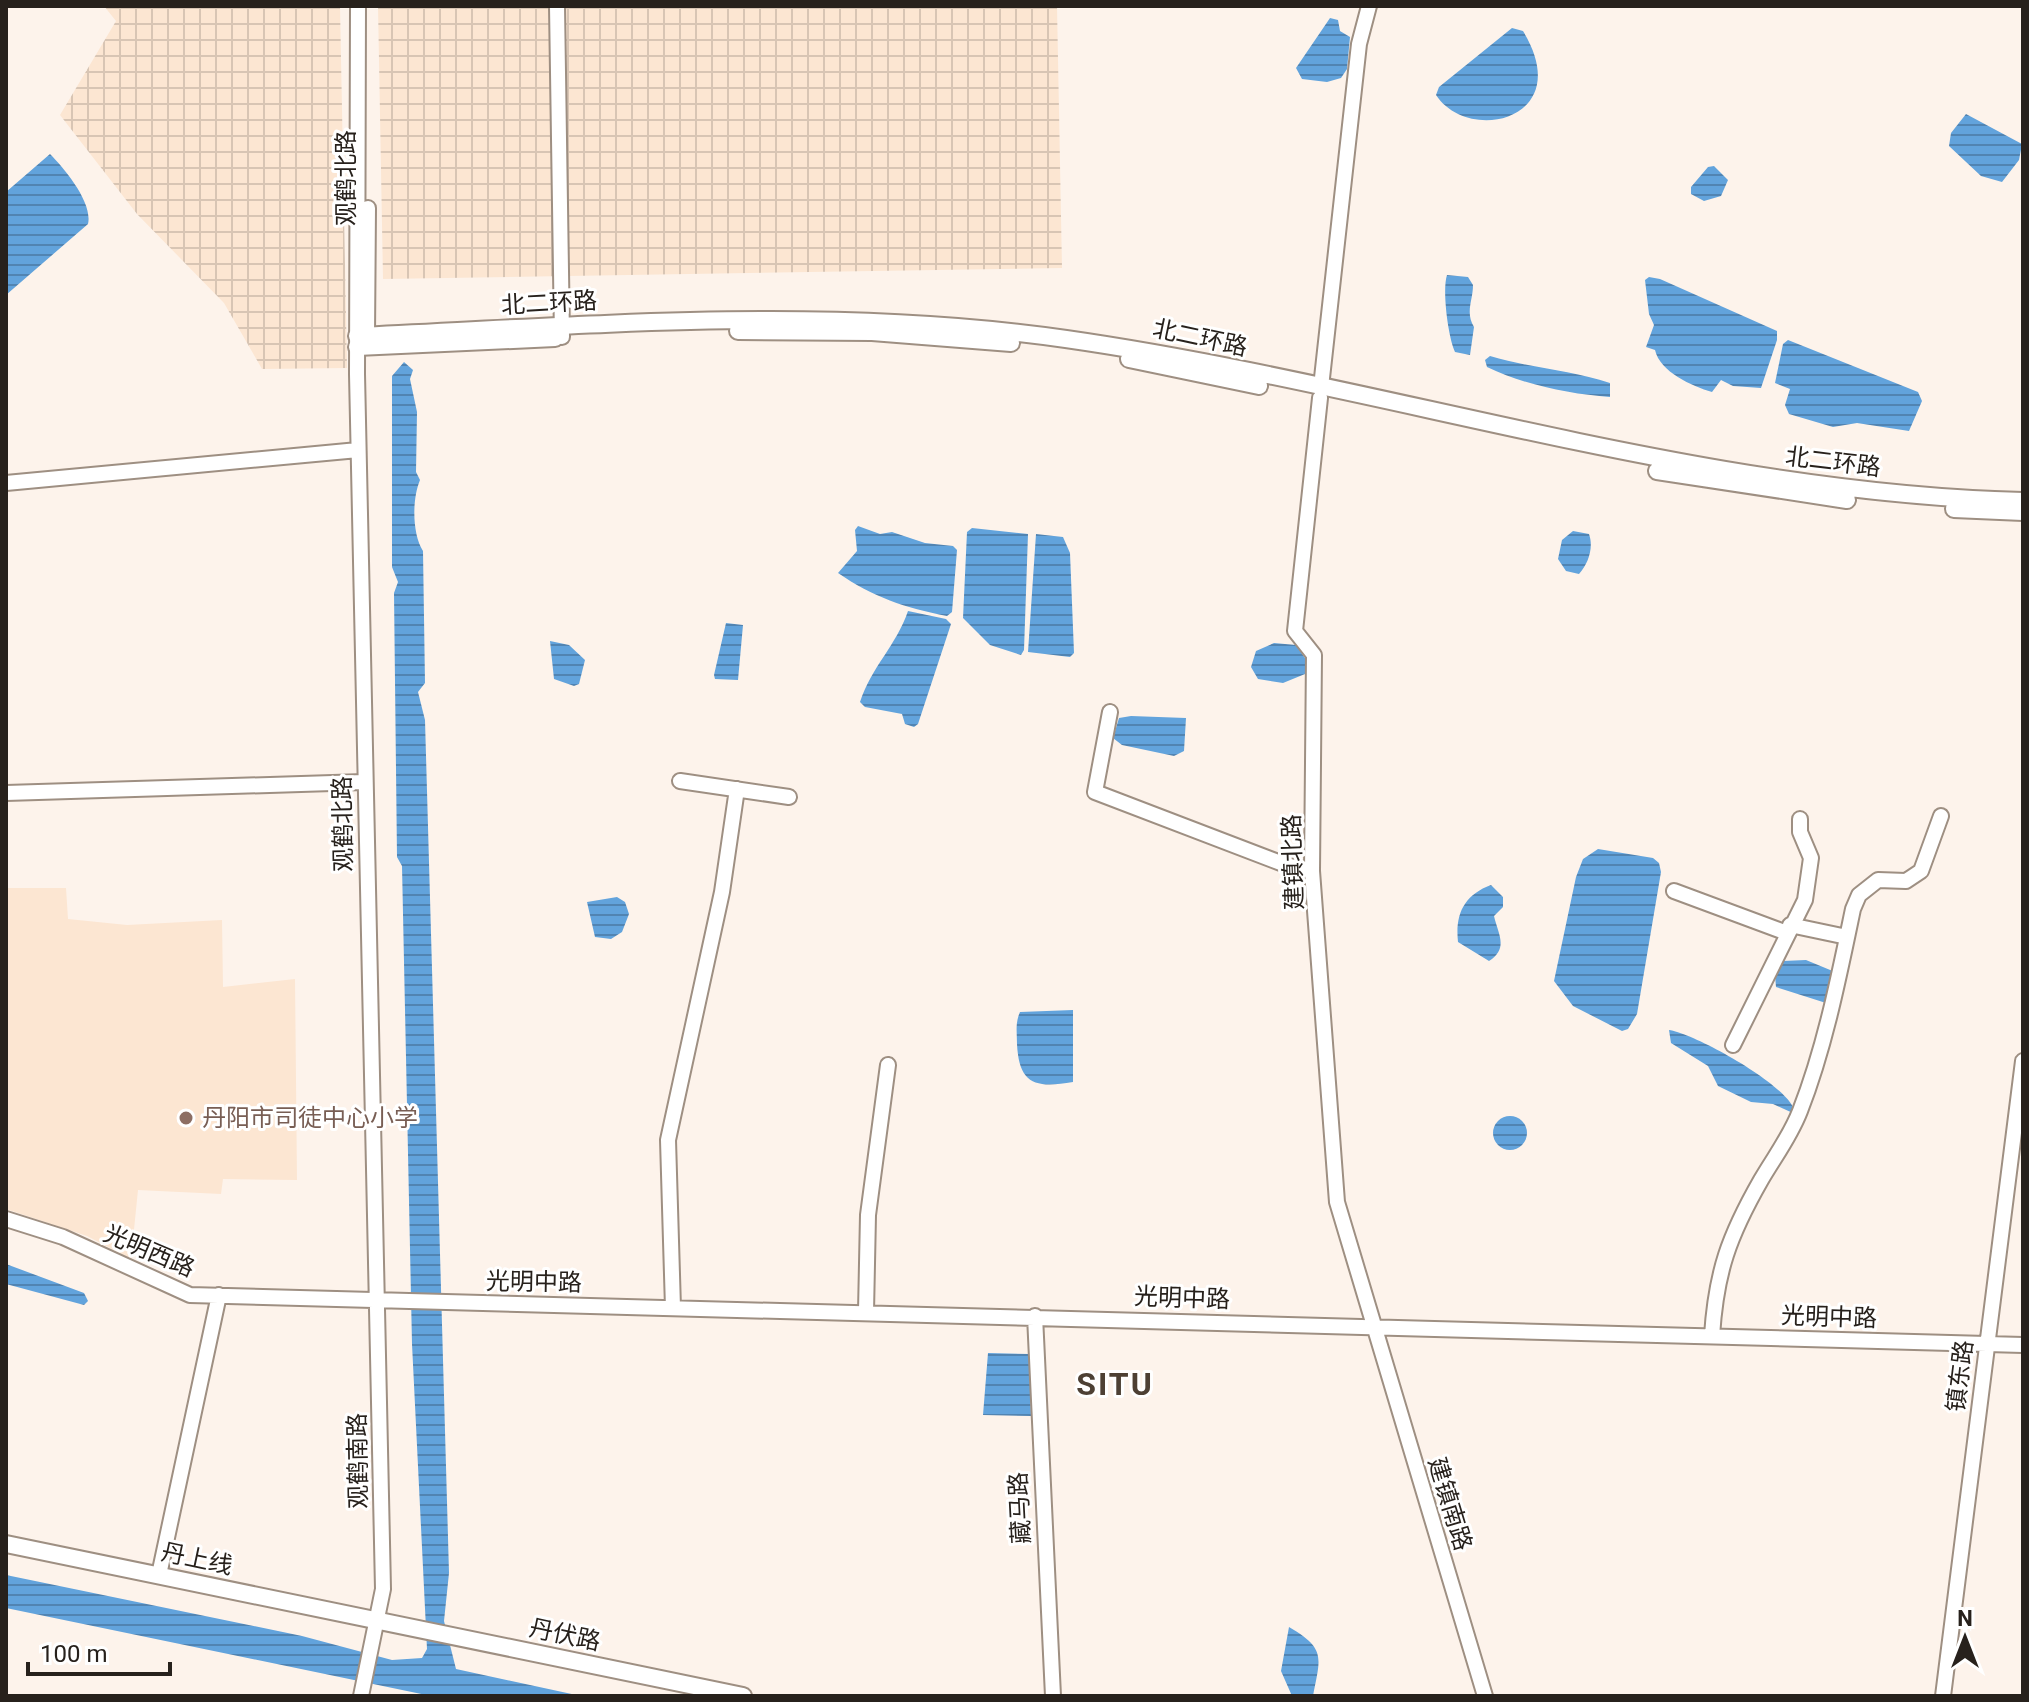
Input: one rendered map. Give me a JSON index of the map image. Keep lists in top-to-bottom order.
{
  "streets": {
    "main road": ["北二环路", "丹上线", "丹伏路"],
    "street": [
      "观鹤北路",
      "建镇北路",
      "光明西路",
      "光明中路",
      "镇东路",
      "观鹤南路",
      "建镇南路",
      "藏马路"
    ]
  },
  "crossings": [
    ["观鹤北路", "北二环路"],
    ["观鹤北路", "光明西路"],
    ["观鹤北路", "光明中路"],
    ["观鹤北路", "观鹤南路"],
    ["北二环路", "建镇北路"],
    ["建镇北路", "光明中路"],
    ["建镇北路", "建镇南路"],
    ["光明西路", "光明中路"],
    ["光明西路", "观鹤南路"],
    ["光明中路", "镇东路"],
    ["光明中路", "观鹤南路"],
    ["光明中路", "建镇南路"],
    ["光明中路", "藏马路"],
    ["观鹤南路", "丹上线"],
    ["观鹤南路", "丹伏路"],
    ["丹上线", "丹伏路"]
  ],
  "districts": ["SITU"],
  "places": ["丹阳市司徒中心小学"],
  "scale_bar": "100 m",
  "north": "top"
}
